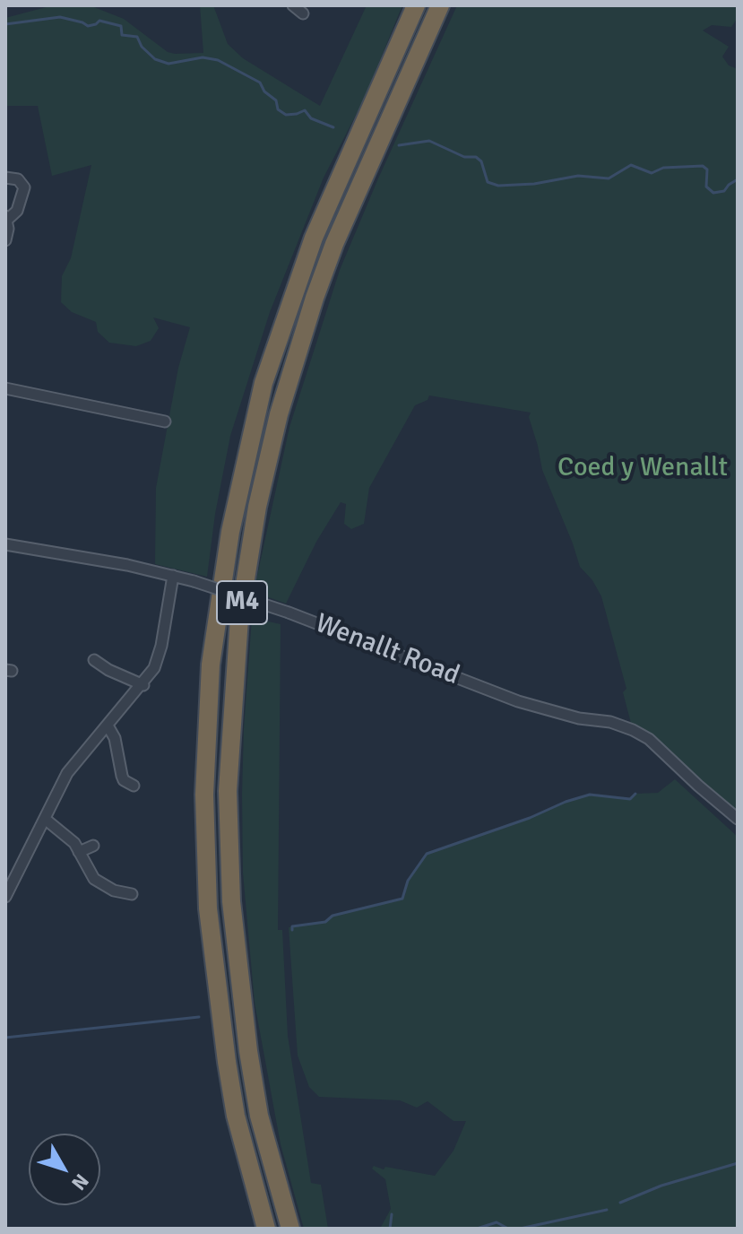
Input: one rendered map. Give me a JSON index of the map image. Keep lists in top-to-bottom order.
{
  "streets": {
    "highway": ["M4"],
    "street": ["Wenallt Road"]
  },
  "parks": ["Coed y Wenallt"],
  "north": "bottom right"
}
